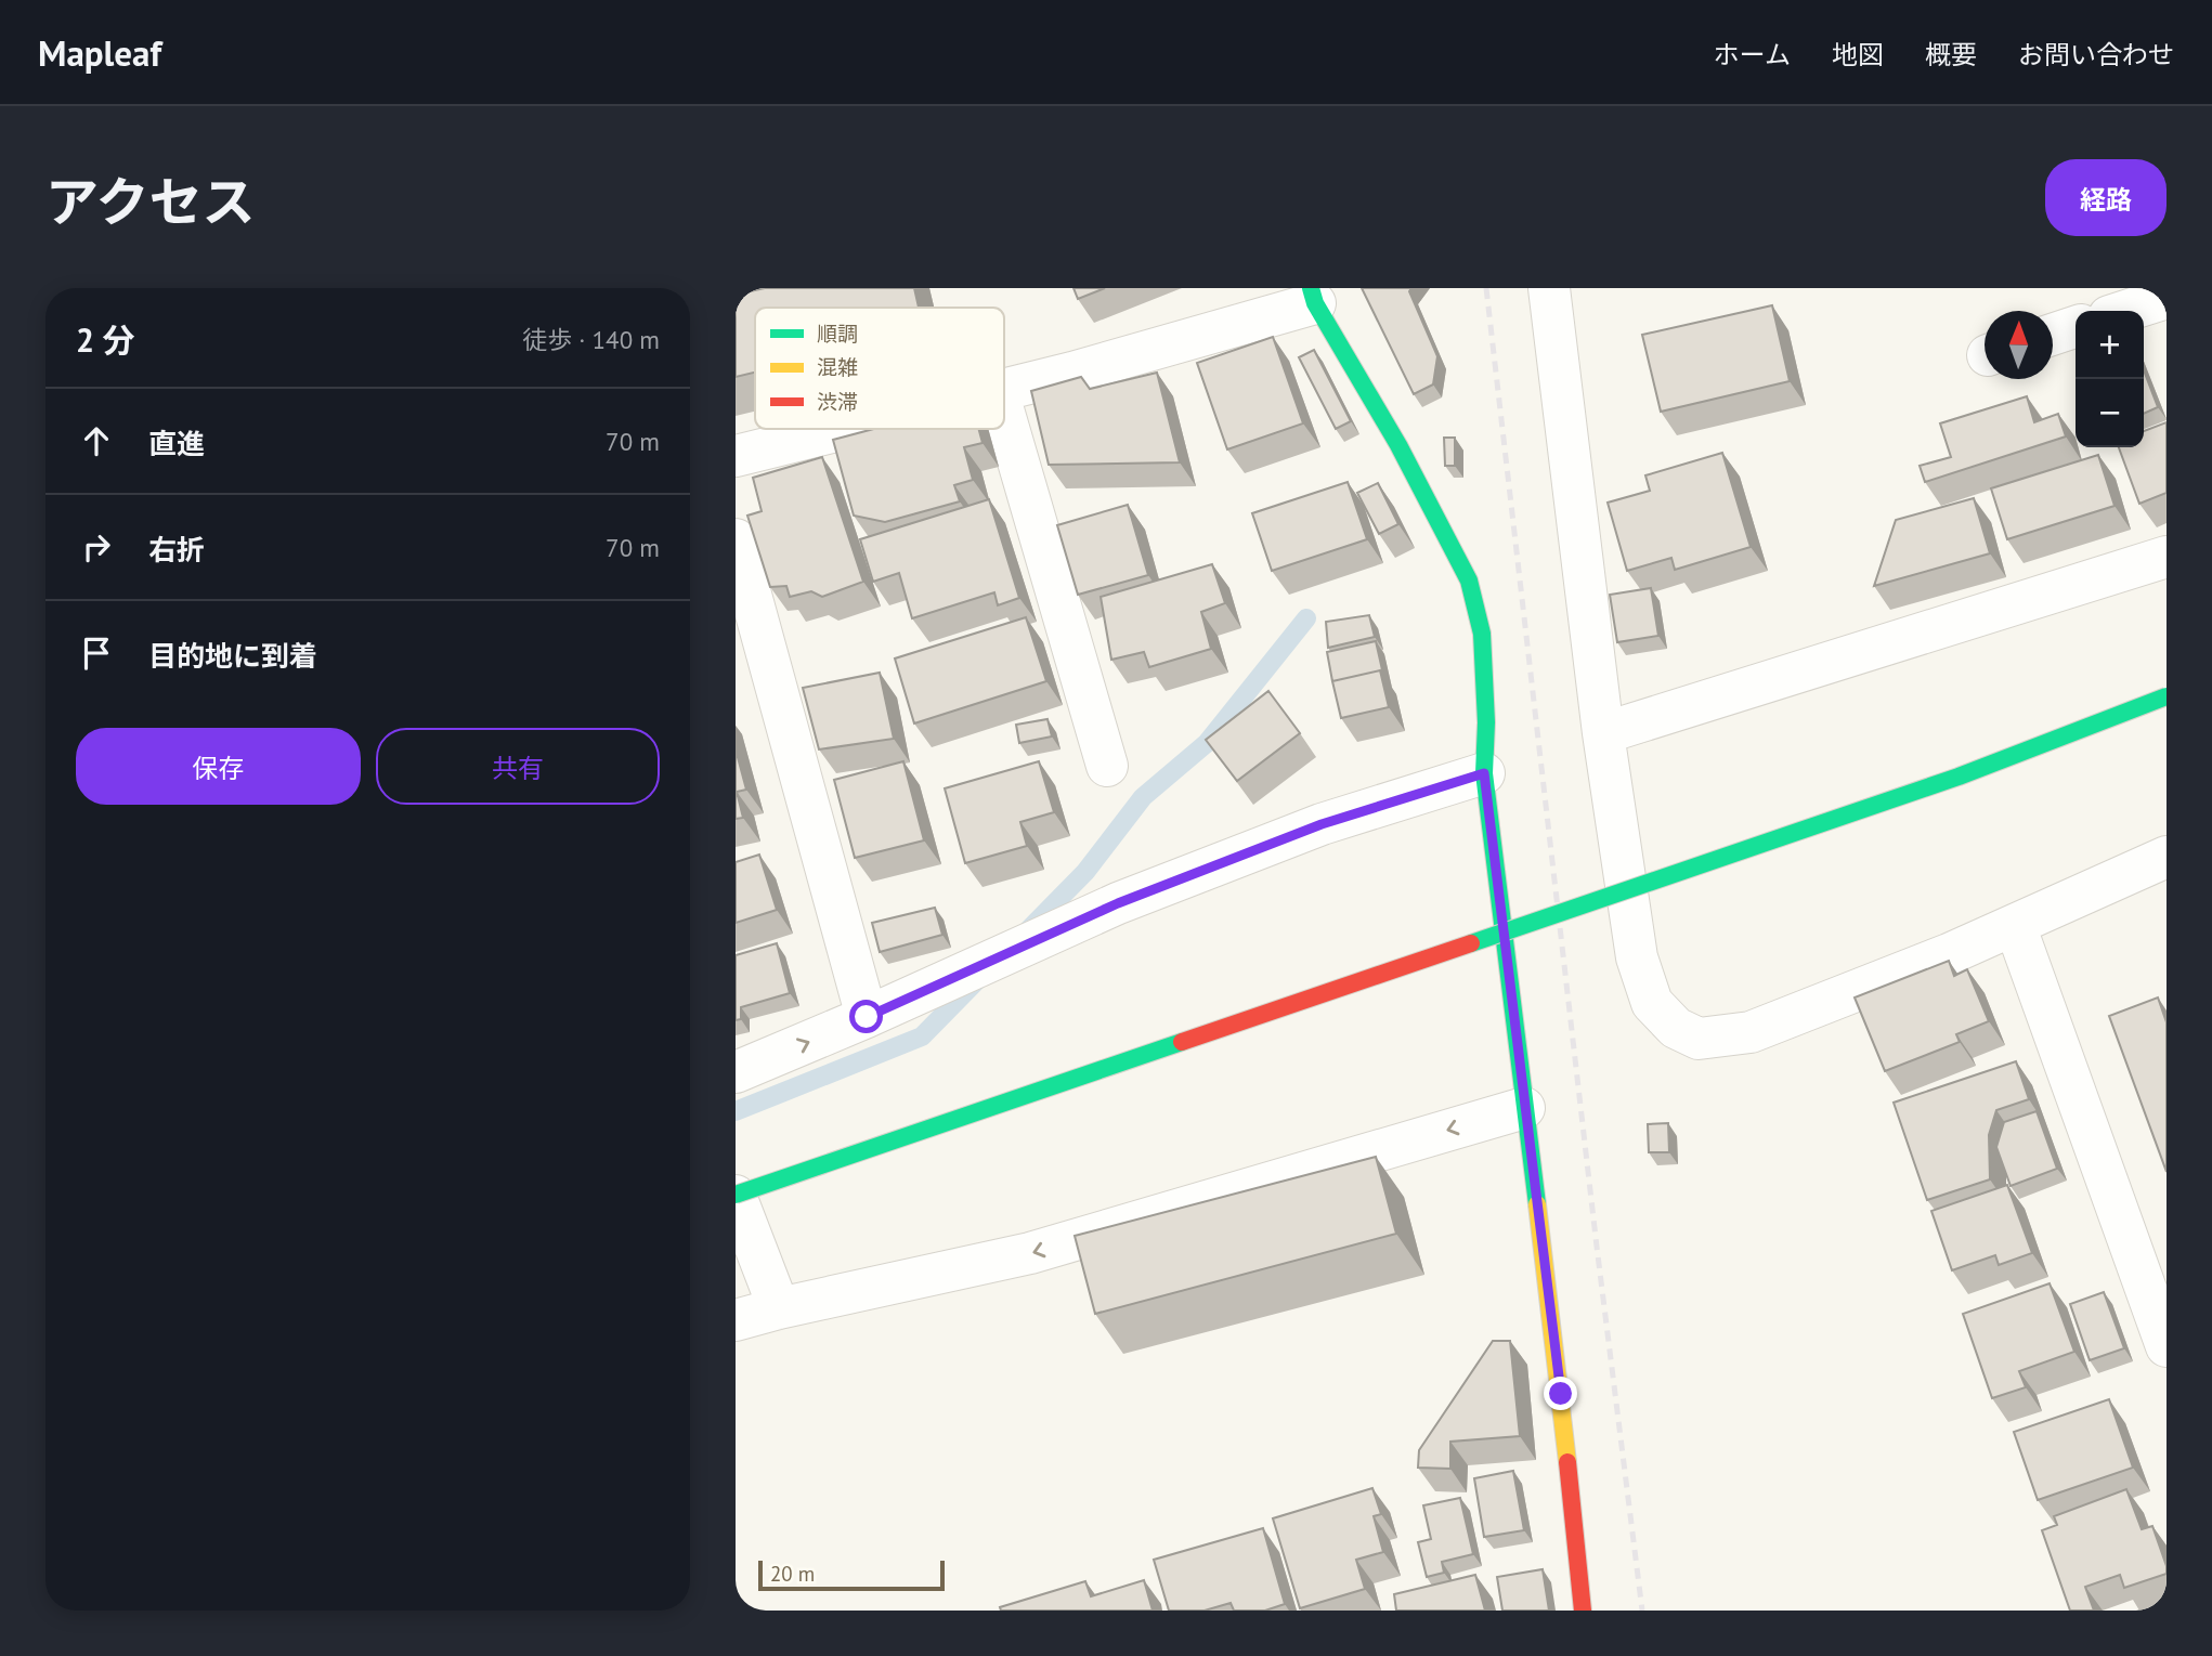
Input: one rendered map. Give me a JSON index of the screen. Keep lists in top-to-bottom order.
{
  "legend": ["順調", "混雑", "渋滞"],
  "scale_bar": "20 m",
  "north": "top",
  "page": {
    "header": "Mapleaf",
    "nav": [
      "ホーム",
      "地図",
      "概要",
      "お問い合わせ"
    ],
    "title": "アクセス",
    "buttons": [
      "経路",
      ["保存", "共有"]
    ],
    "heading": ["2 分", "徒歩 · 140 m"],
    "map_buttons": ["+", "−"],
    "list": [
      ["直進", "70 m"],
      ["右折", "70 m"],
      "目的地に到着"
    ],
    "scale": "20 m"
  }
}
